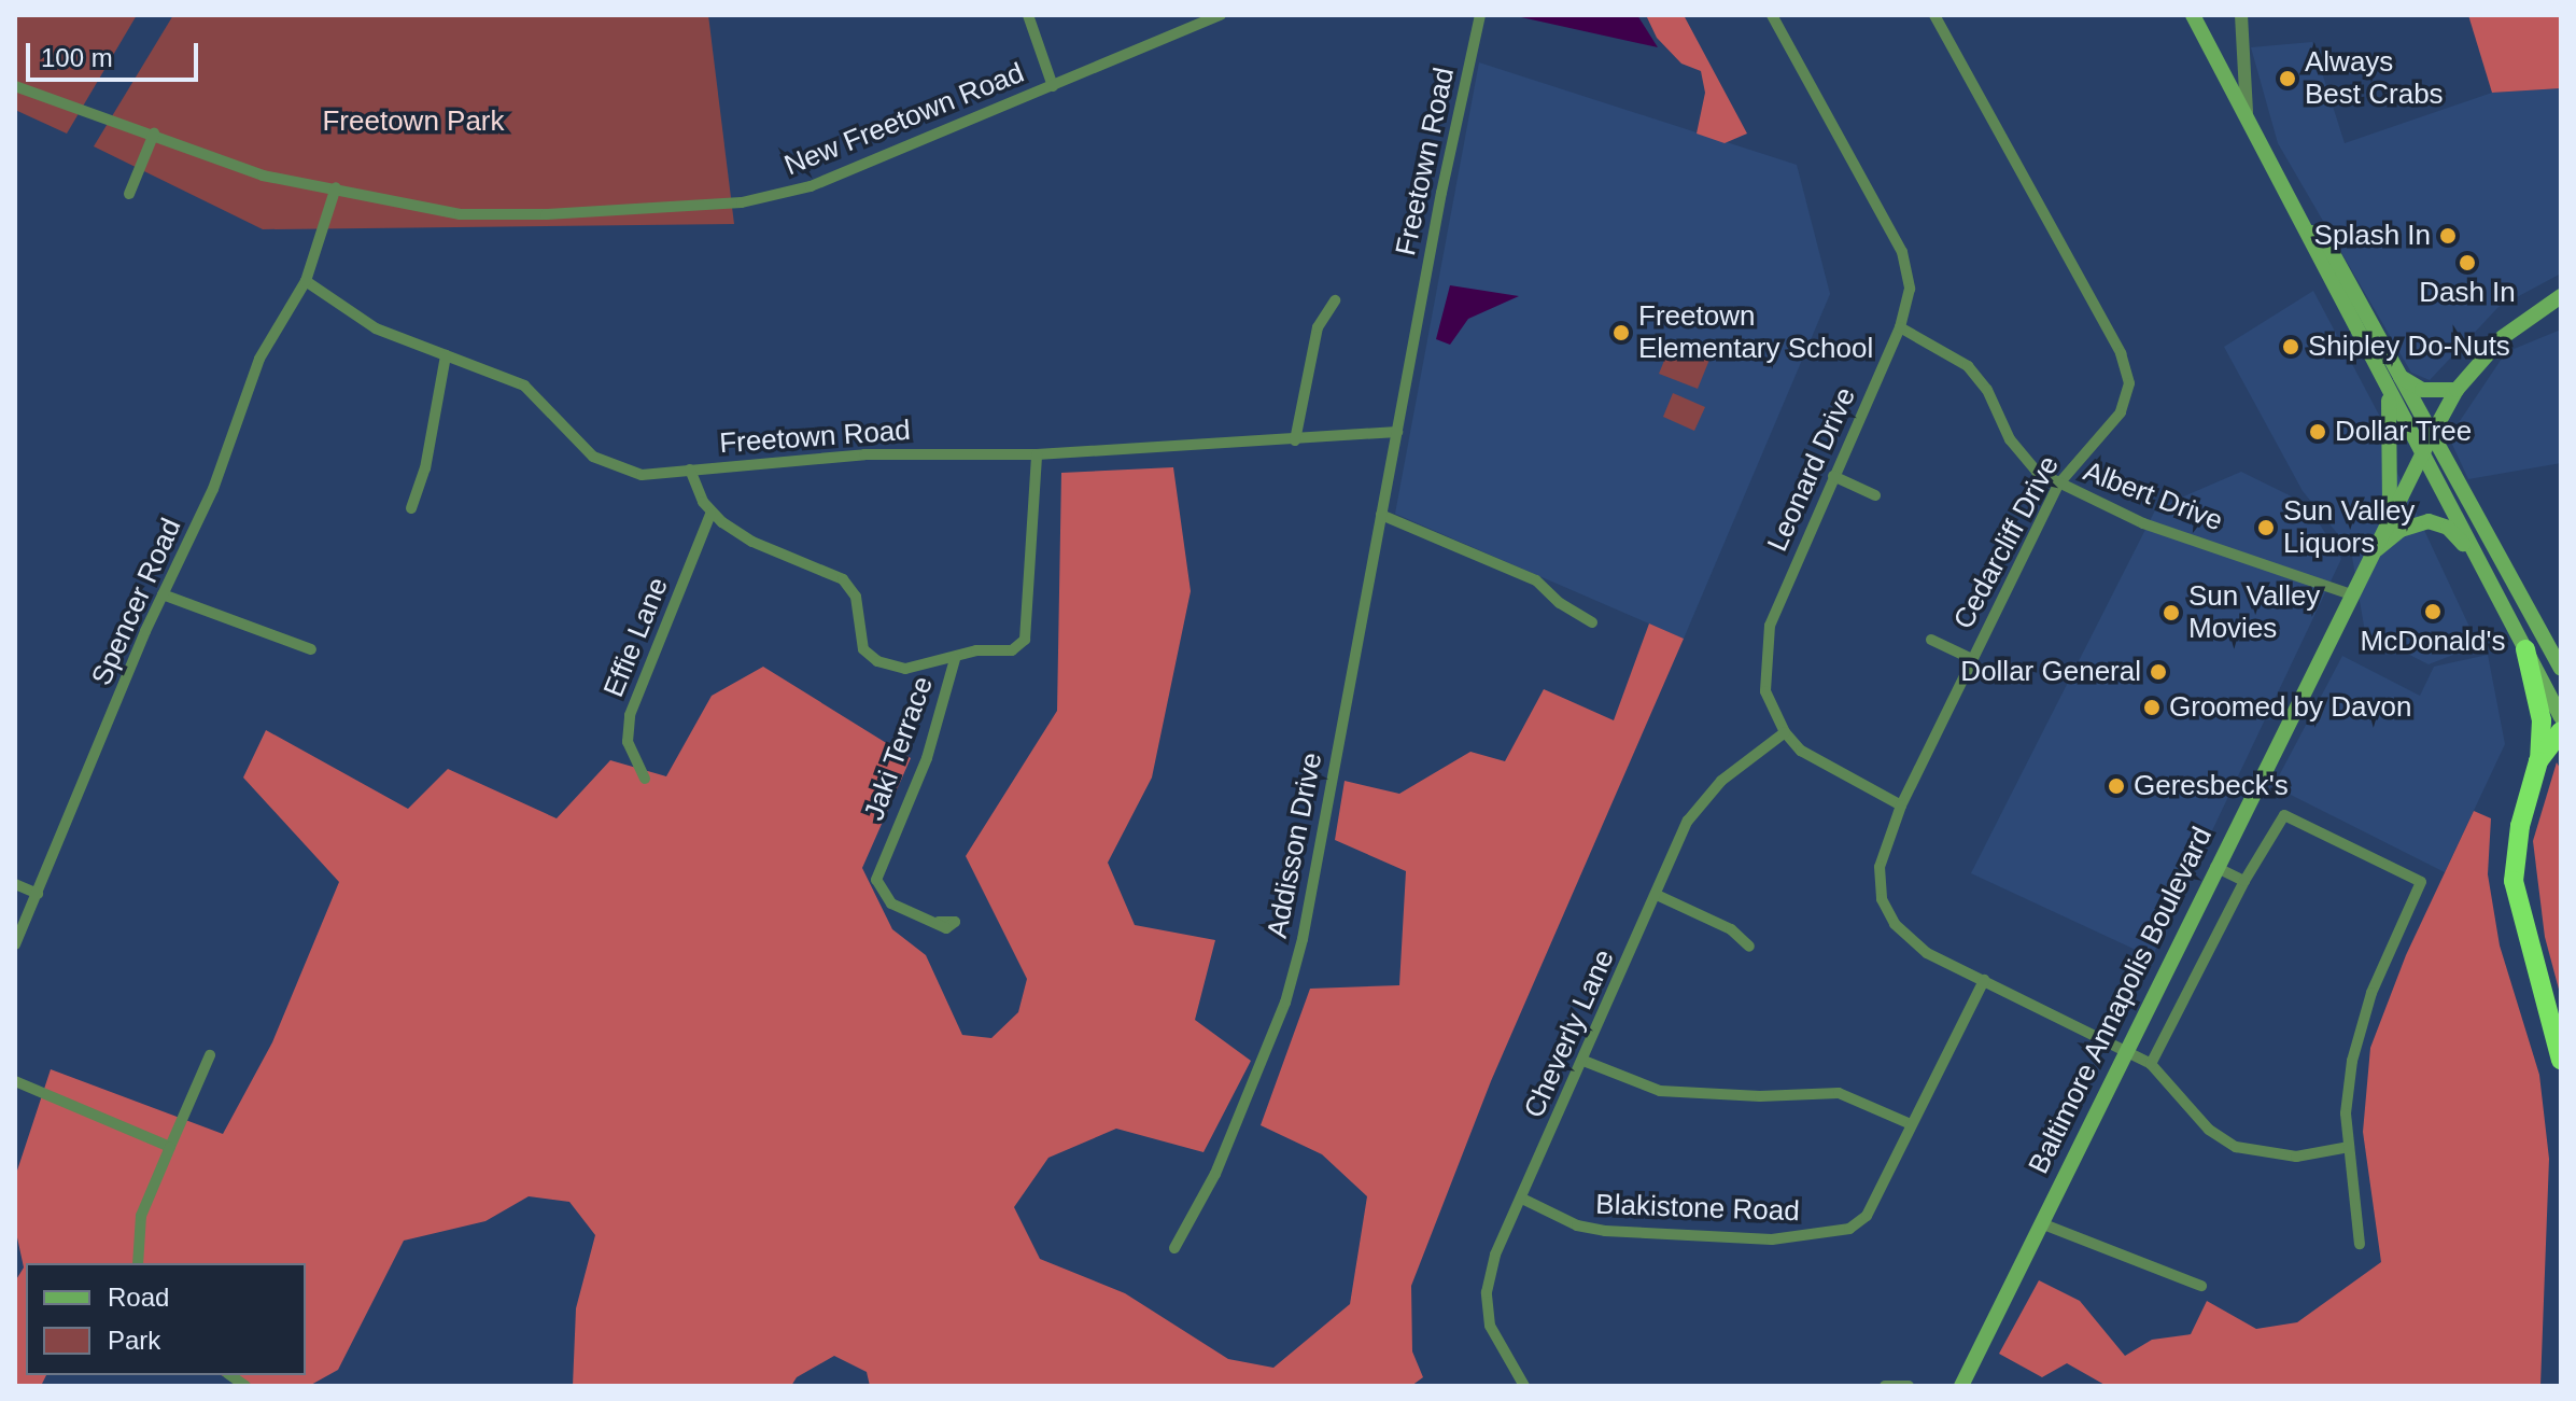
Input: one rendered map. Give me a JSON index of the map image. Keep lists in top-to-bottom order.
{
  "streets": {
    "main road": ["Baltimore Annapolis Boulevard"],
    "street": [
      "New Freetown Road",
      "Freetown Road",
      "Leonard Drive",
      "Albert Drive",
      "Cedarcliff Drive",
      "Spencer Road",
      "Effie Lane",
      "Jaki Terrace",
      "Addisson Drive",
      "Cheverly Lane",
      "Blakistone Road"
    ]
  },
  "crossings": [
    ["Freetown Road", "Spencer Road"],
    ["Freetown Road", "Jaki Terrace"],
    ["Freetown Road", "Addisson Drive"],
    ["Leonard Drive", "Albert Drive"],
    ["Leonard Drive", "Cedarcliff Drive"],
    ["Leonard Drive", "Cheverly Lane"],
    ["Albert Drive", "Cedarcliff Drive"],
    ["Albert Drive", "Baltimore Annapolis Boulevard"],
    ["Cedarcliff Drive", "Baltimore Annapolis Boulevard"],
    ["Cedarcliff Drive", "Blakistone Road"],
    ["Cheverly Lane", "Blakistone Road"]
  ],
  "parks": ["Freetown Park"],
  "places": [
    "Always Best Crabs",
    "Splash In",
    "Dash In",
    "Freetown Elementary School",
    "Shipley Do-Nuts",
    "Dollar Tree",
    "Sun Valley Liquors",
    "McDonald's",
    "Sun Valley Movies",
    "Dollar General",
    "Groomed by Davon",
    "Geresbeck's"
  ],
  "legend": ["Road", "Park"],
  "scale_bar": "100 m"
}
